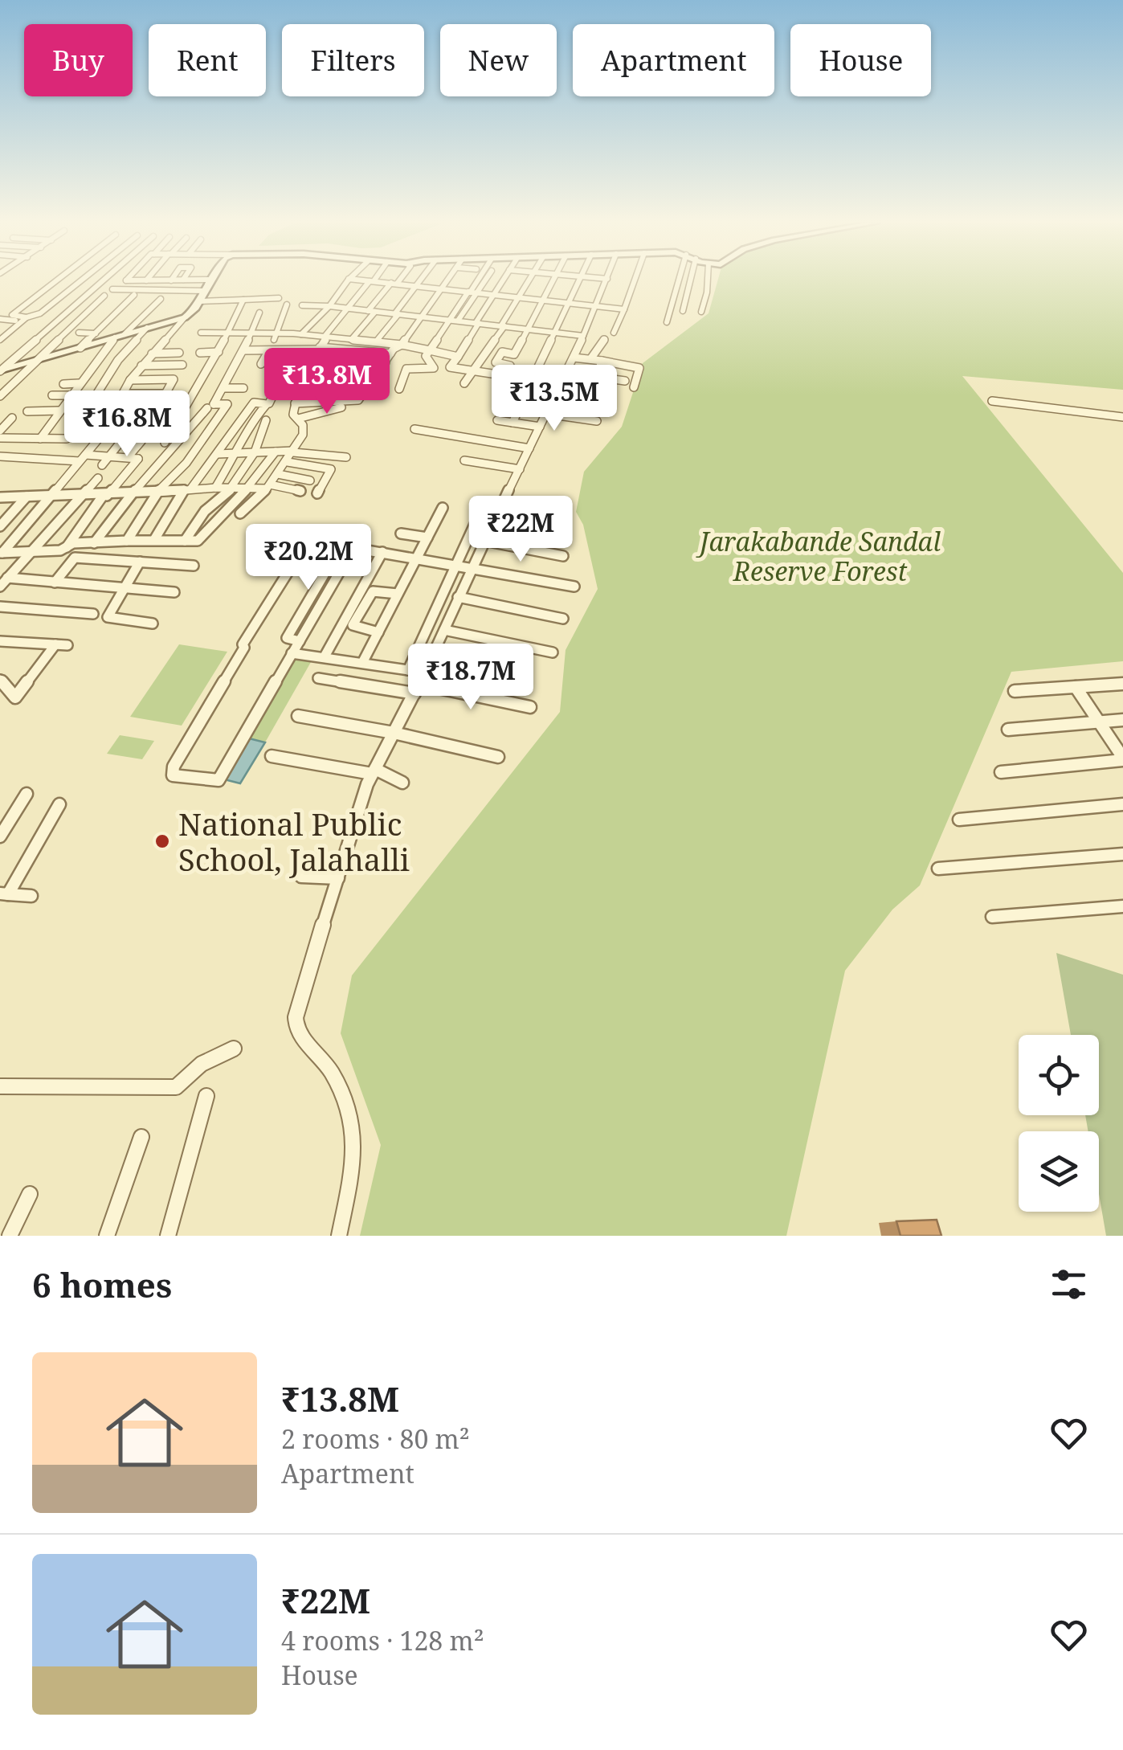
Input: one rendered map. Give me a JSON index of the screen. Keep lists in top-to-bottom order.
{
  "parks": ["Jarakabande Sandal Reserve Forest"],
  "places": ["National Public School, Jalahalli"],
  "page": {
    "chip": [
      "Buy",
      "Rent",
      "Filters",
      "New",
      "Apartment",
      "House"
    ],
    "price": [
      "₹13.8M",
      "₹13.5M",
      "₹16.8M",
      "₹22M",
      "₹20.2M",
      "₹18.7M"
    ],
    "heading": "6 homes",
    "list": [
      {
        "name": "₹13.8M",
        "note": "2 rooms · 80 m² · Apartment"
      },
      {
        "name": "₹22M",
        "note": "4 rooms · 128 m² · House"
      }
    ]
  }
}
